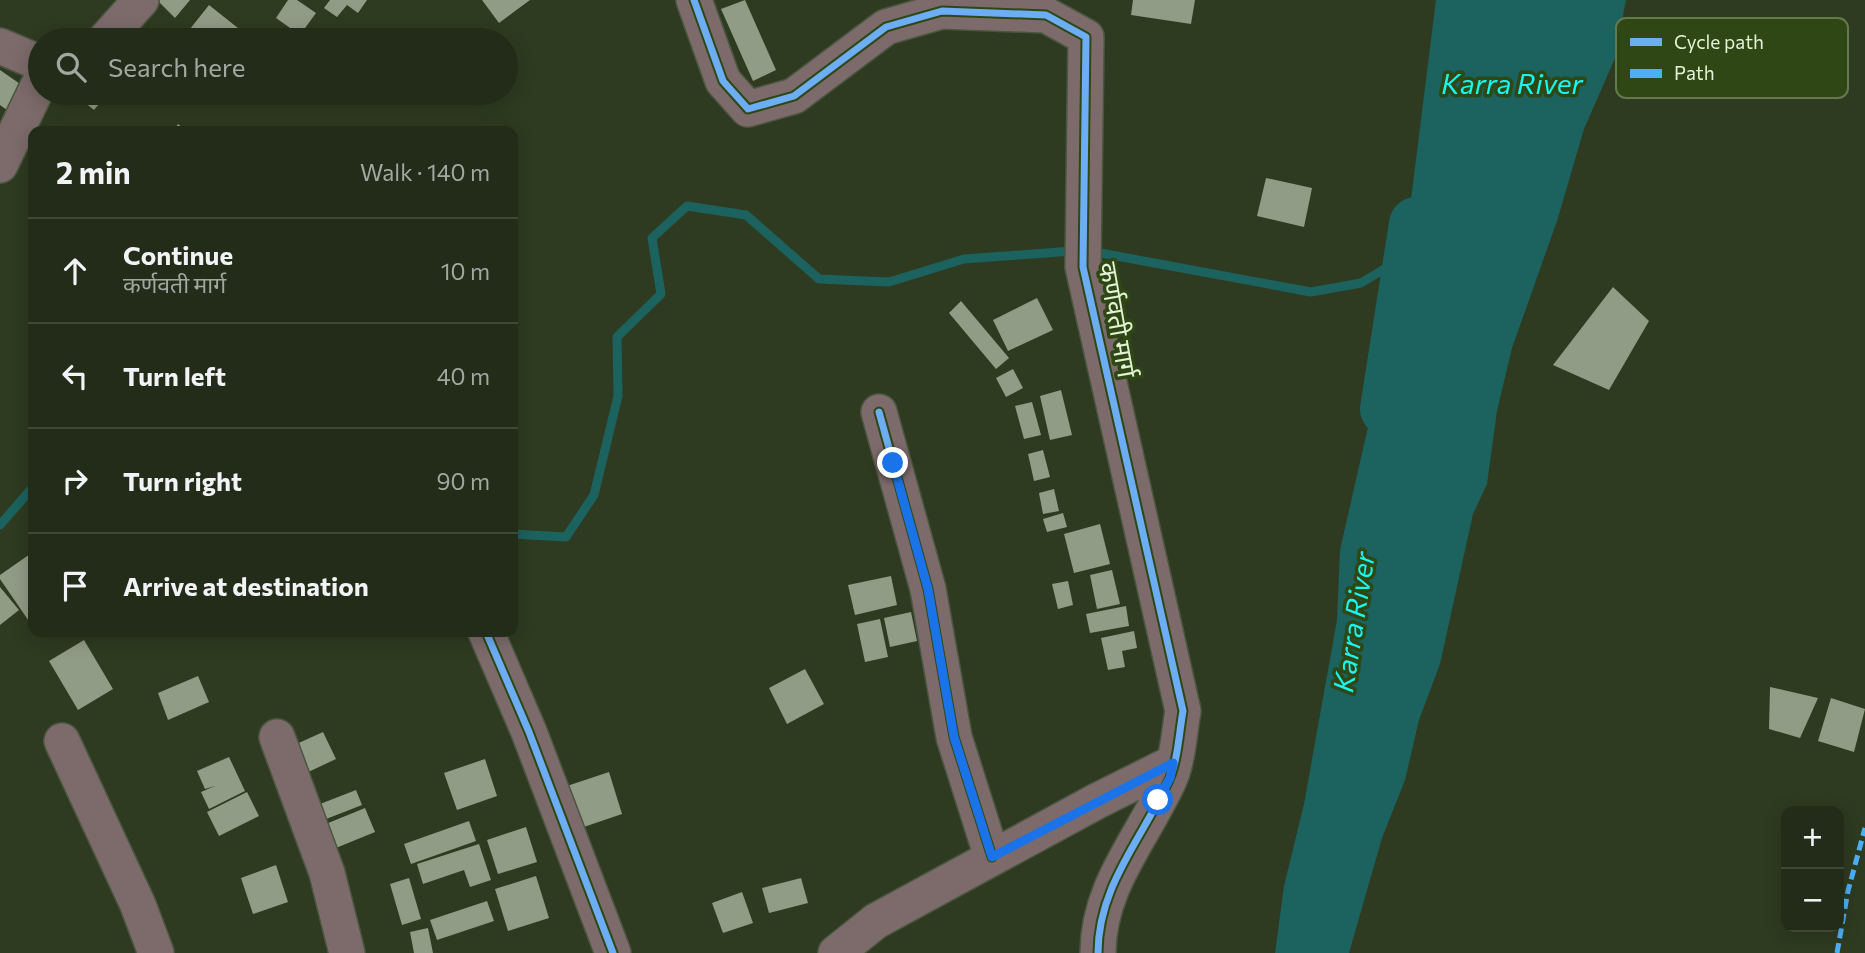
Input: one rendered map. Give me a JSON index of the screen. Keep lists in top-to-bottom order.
{
  "streets": {
    "street": ["कर्णवती मार्ग"]
  },
  "water": ["Karra River"],
  "legend": ["Cycle path", "Path"],
  "page": {
    "search": "Search here",
    "heading": ["2 min", "Walk · 140 m"],
    "list": [
      ["Continue", "कर्णवती मार्ग", "10 m"],
      ["Turn left", "40 m"],
      ["Turn right", "90 m"],
      "Arrive at destination"
    ],
    "map_buttons": ["+", "−"]
  }
}
